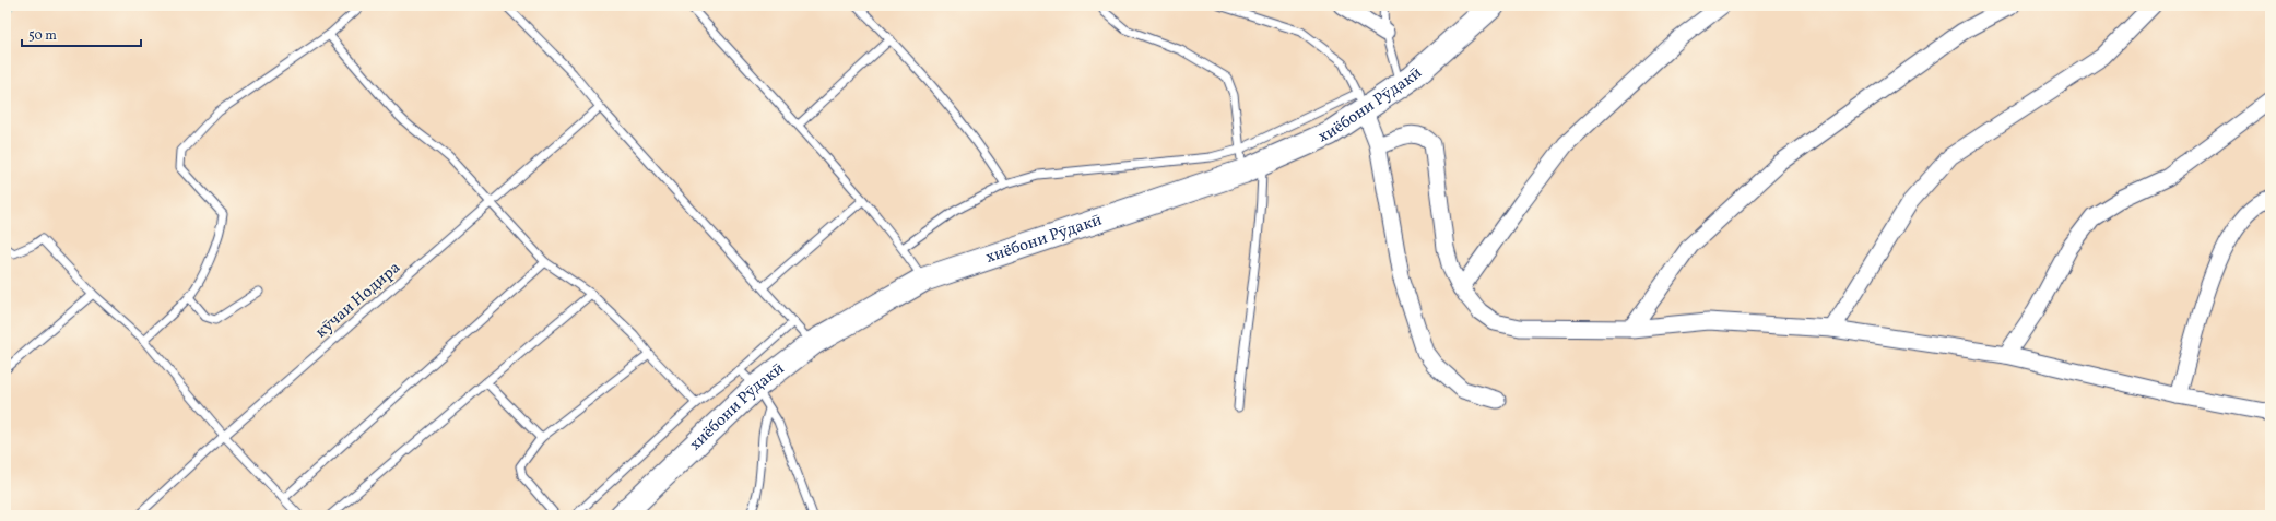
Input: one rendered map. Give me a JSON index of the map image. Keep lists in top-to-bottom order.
{
  "streets": {
    "highway": ["хиёбони Рӯдакӣ"],
    "lane": ["кӯчаи Нодира"]
  },
  "scale_bar": "50 m"
}
